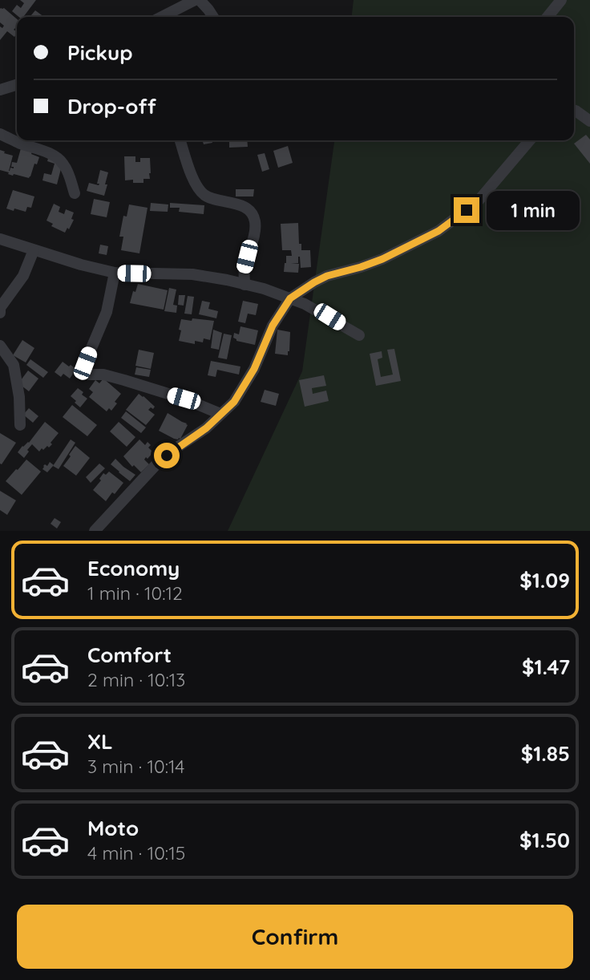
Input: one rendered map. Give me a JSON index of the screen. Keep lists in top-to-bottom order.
{
  "page": {
    "banner": ["Pickup", "Drop-off"],
    "bubble": "1 min",
    "list": [
      {
        "name": "Economy",
        "note": "1 min · 10:12",
        "value": "$1.09"
      },
      {
        "name": "Comfort",
        "note": "2 min · 10:13",
        "value": "$1.47"
      },
      {
        "name": "XL",
        "note": "3 min · 10:14",
        "value": "$1.85"
      },
      {
        "name": "Moto",
        "note": "4 min · 10:15",
        "value": "$1.50"
      }
    ],
    "buttons": "Confirm"
  }
}
